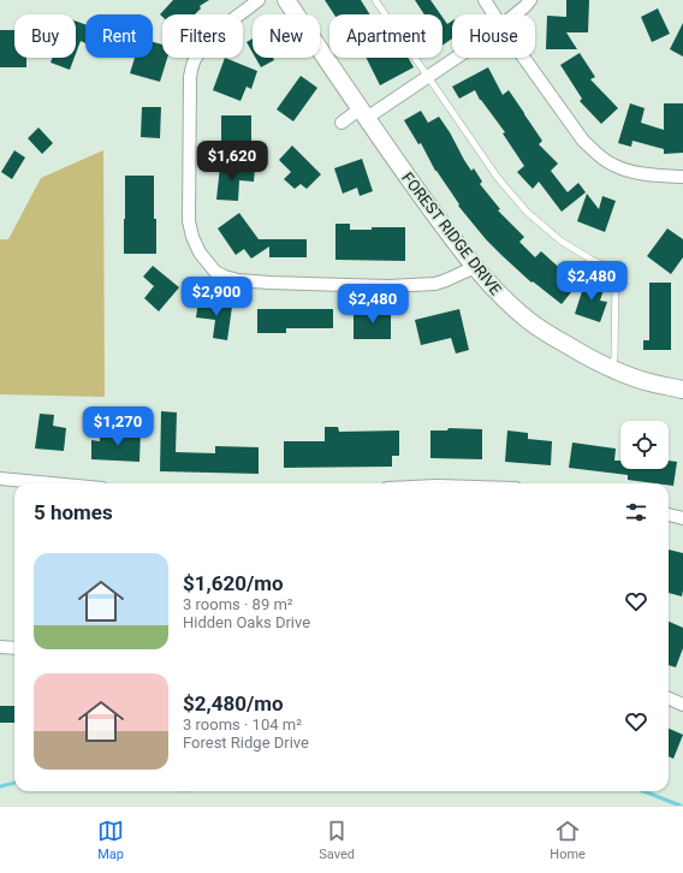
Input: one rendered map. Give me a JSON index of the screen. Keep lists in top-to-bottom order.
{
  "streets": {
    "main road": ["FOREST RIDGE DRIVE"]
  },
  "page": {
    "chip": [
      "Buy",
      "Rent",
      "Filters",
      "New",
      "Apartment",
      "House"
    ],
    "price": [
      "$1,620",
      "$2,480",
      "$2,900",
      "$2,480",
      "$1,270"
    ],
    "heading": "5 homes",
    "list": [
      {
        "name": "$1,620/mo",
        "note": "3 rooms · 89 m² · Hidden Oaks Drive"
      },
      {
        "name": "$2,480/mo",
        "note": "3 rooms · 104 m² · Forest Ridge Drive"
      }
    ],
    "tabs": ["Map", "Saved", "Home"]
  }
}
